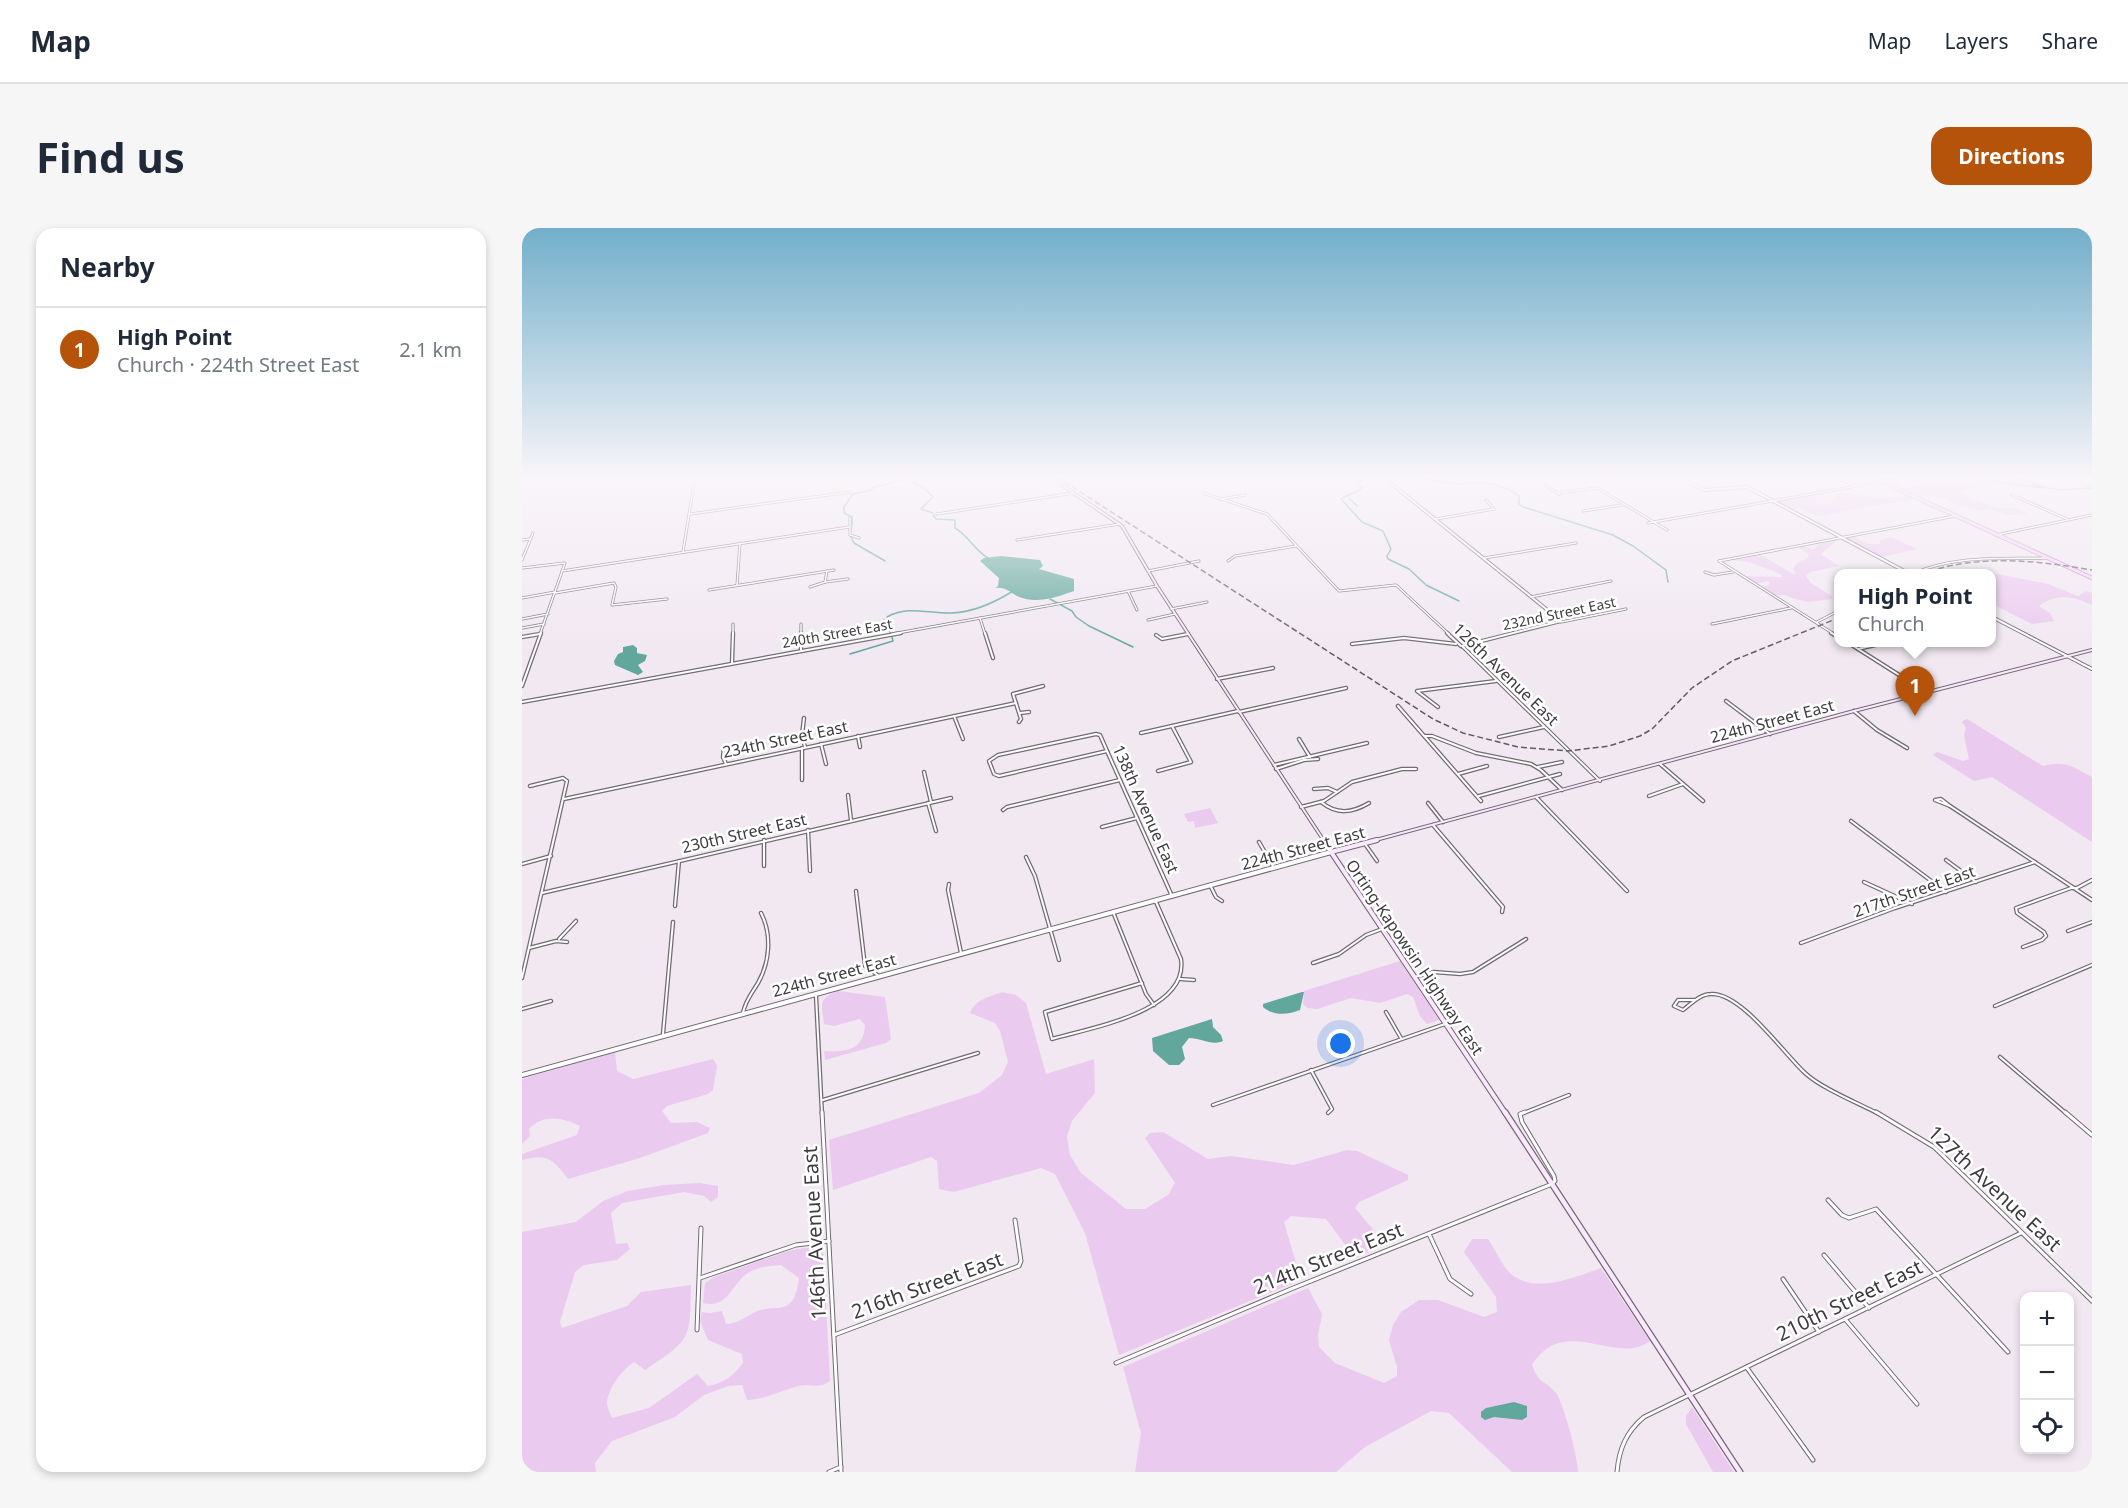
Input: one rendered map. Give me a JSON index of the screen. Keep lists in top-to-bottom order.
{
  "streets": {
    "main road": ["224th Street East", "Orting-Kapowsin Highway East"],
    "street": [
      "232nd Street East",
      "240th Street East",
      "126th Avenue East",
      "234th Street East",
      "138th Avenue East",
      "230th Street East",
      "217th Street East",
      "127th Avenue East",
      "146th Avenue East",
      "214th Street East",
      "216th Street East",
      "210th Street East"
    ]
  },
  "crossings": [
    ["232nd Street East", "126th Avenue East"],
    ["240th Street East", "Orting-Kapowsin Highway East"],
    ["126th Avenue East", "224th Street East"],
    ["224th Street East", "138th Avenue East"],
    ["224th Street East", "Orting-Kapowsin Highway East"],
    ["224th Street East", "146th Avenue East"],
    ["Orting-Kapowsin Highway East", "214th Street East"],
    ["Orting-Kapowsin Highway East", "210th Street East"],
    ["127th Avenue East", "210th Street East"],
    ["146th Avenue East", "216th Street East"]
  ],
  "page": {
    "header": "Map",
    "nav": ["Map", "Layers", "Share"],
    "buttons": "Directions",
    "title": "Find us",
    "heading": "Nearby",
    "list": [
      {
        "mark": "1",
        "name": "High Point",
        "note": "Church · 224th Street East",
        "value": "2.1 km"
      }
    ],
    "popup": ["High Point", "Church"],
    "pins": "1",
    "map_buttons": ["+", "−"]
  }
}
